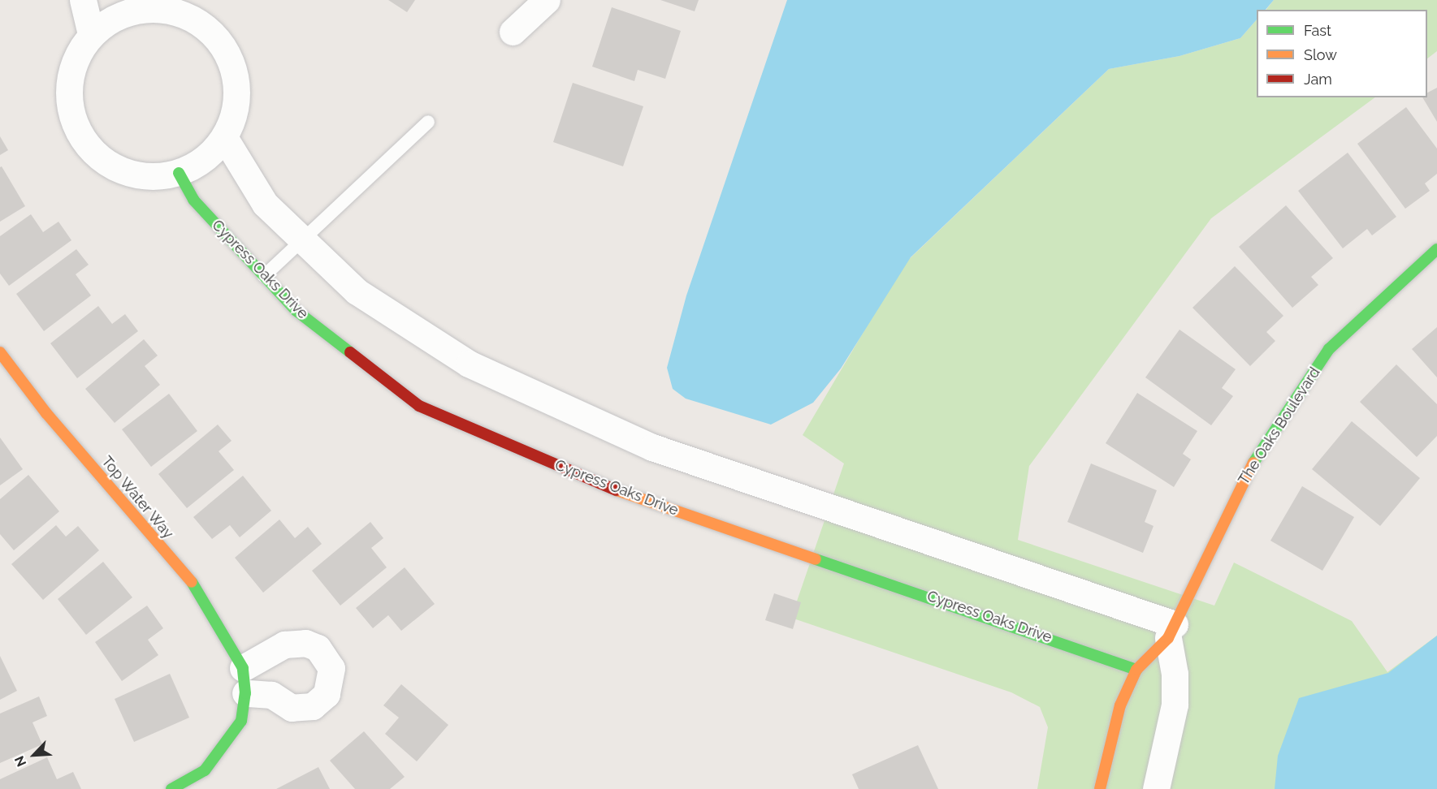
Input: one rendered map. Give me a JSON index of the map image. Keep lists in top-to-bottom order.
{
  "streets": {
    "street": ["Cypress Oaks Drive", "The Oaks Boulevard", "Top Water Way"]
  },
  "crossings": [
    ["Cypress Oaks Drive", "The Oaks Boulevard"]
  ],
  "legend": ["Fast", "Slow", "Jam"],
  "north": "bottom left"
}
